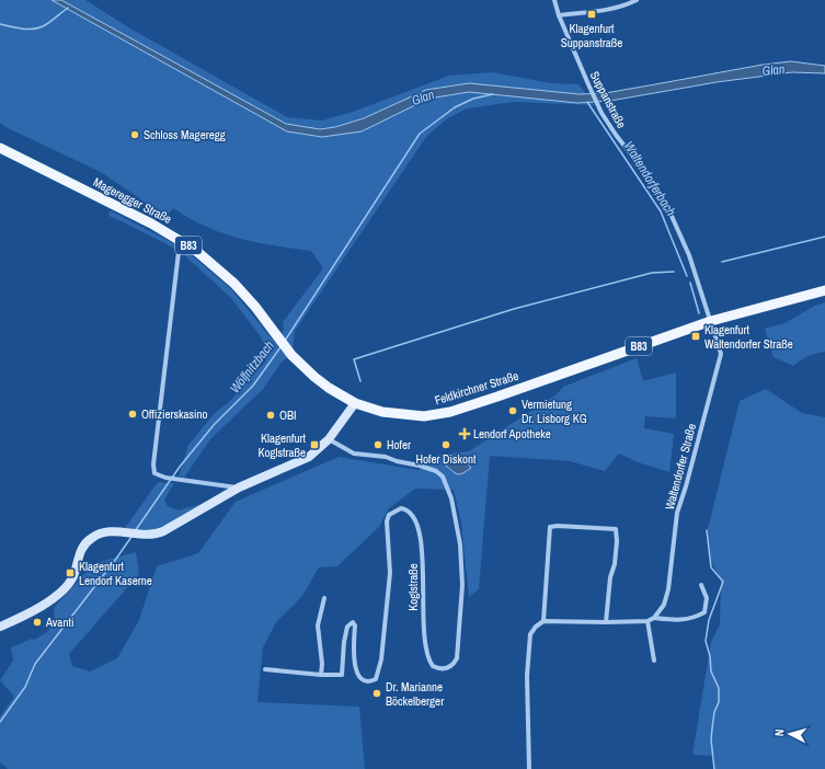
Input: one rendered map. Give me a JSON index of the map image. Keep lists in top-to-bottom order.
{
  "streets": {
    "main road": ["Mageregger Straße", "B83", "Feldkirchner Straße"],
    "street": ["Suppanstraße", "Waltendorfer Straße", "Koglstraße"]
  },
  "crossings": [
    ["Suppanstraße", "Feldkirchner Straße"],
    ["Suppanstraße", "Waltendorfer Straße"],
    ["Mageregger Straße", "Feldkirchner Straße"],
    ["Feldkirchner Straße", "Waltendorfer Straße"]
  ],
  "water": ["Glan", "Waltendorferbach", "Wölfnitzbach"],
  "places": {
    "transit": [
      "Klagenfurt Suppanstraße",
      "Klagenfurt Waltendorfer Straße",
      "Klagenfurt Koglstraße",
      "Klagenfurt Lendorf Kaserne"
    ],
    "other": [
      "Schloss Mageregg",
      "Vermietung Dr. Lisborg KG",
      "Offizierskasino",
      "OBI",
      "Hofer",
      "Hofer Diskont",
      "Avanti",
      "Dr. Marianne Böckelberger"
    ],
    "health": ["Lendorf Apotheke"]
  },
  "north": "left"
}
